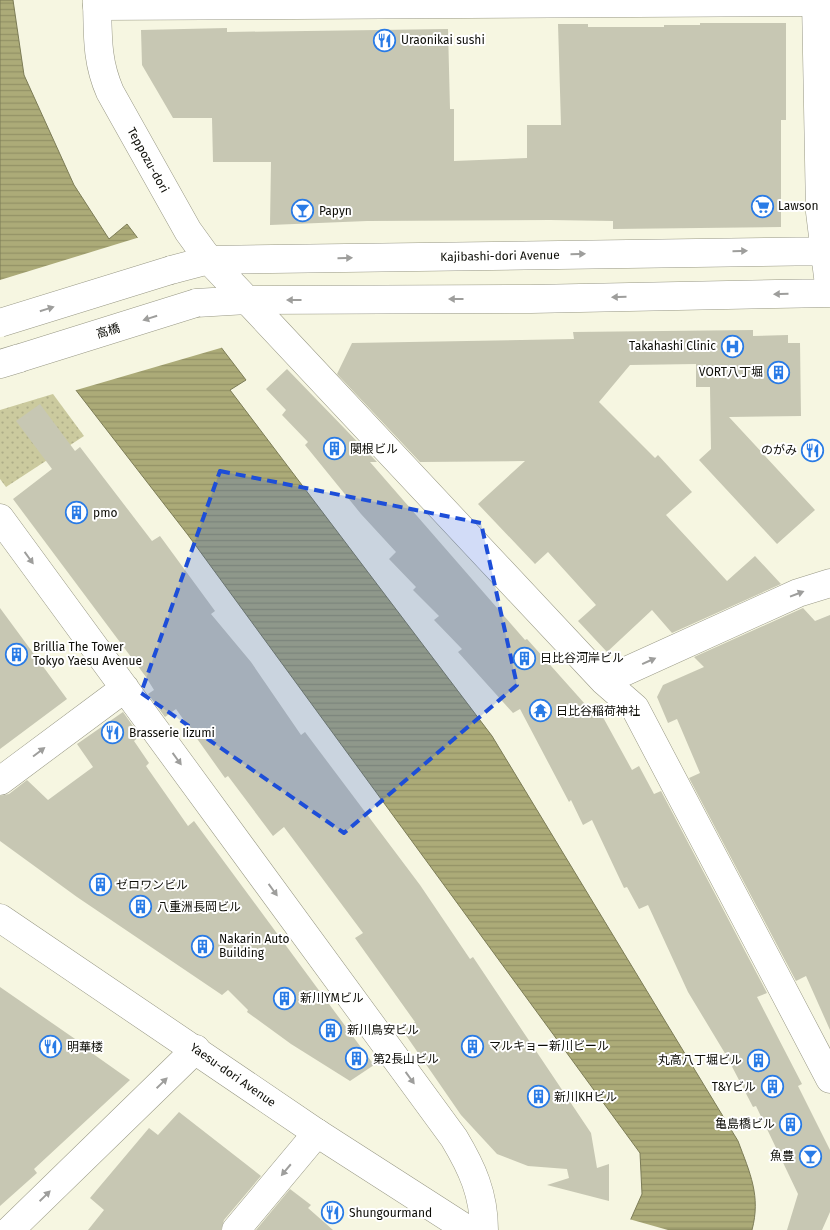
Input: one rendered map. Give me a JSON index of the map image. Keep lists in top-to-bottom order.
{
  "streets": {
    "street": [
      "Teppozu-dori",
      "Kajibashi-dori Avenue",
      "高橋",
      "Yaesu-dori Avenue"
    ]
  },
  "crossings": [
    ["Teppozu-dori", "Kajibashi-dori Avenue"],
    ["Teppozu-dori", "高橋"]
  ],
  "one_way": ["高橋"],
  "places": {
    "restaurant": [
      "Uraonikai sushi",
      "のがみ",
      "Brasserie Iizumi",
      "明華楼",
      "Shungourmand"
    ],
    "supermarket": ["Lawson"],
    "bar": ["Papyn", "魚豊"],
    "hospital": ["Takahashi Clinic"],
    "building": [
      "VORT八丁堀",
      "関根ビル",
      "pmo",
      "Brillia The Tower Tokyo Yaesu Avenue",
      "日比谷河岸ビル",
      "ゼロワンビル",
      "八重洲長岡ビル",
      "Nakarin Auto Building",
      "新川YMビル",
      "新川鳥安ビル",
      "マルキョー新川ビール",
      "第2長山ビル",
      "丸高八丁堀ビル",
      "T&Yビル",
      "新川KHビル",
      "亀島橋ビル"
    ],
    "temple": ["日比谷稲荷神社"]
  }
}
